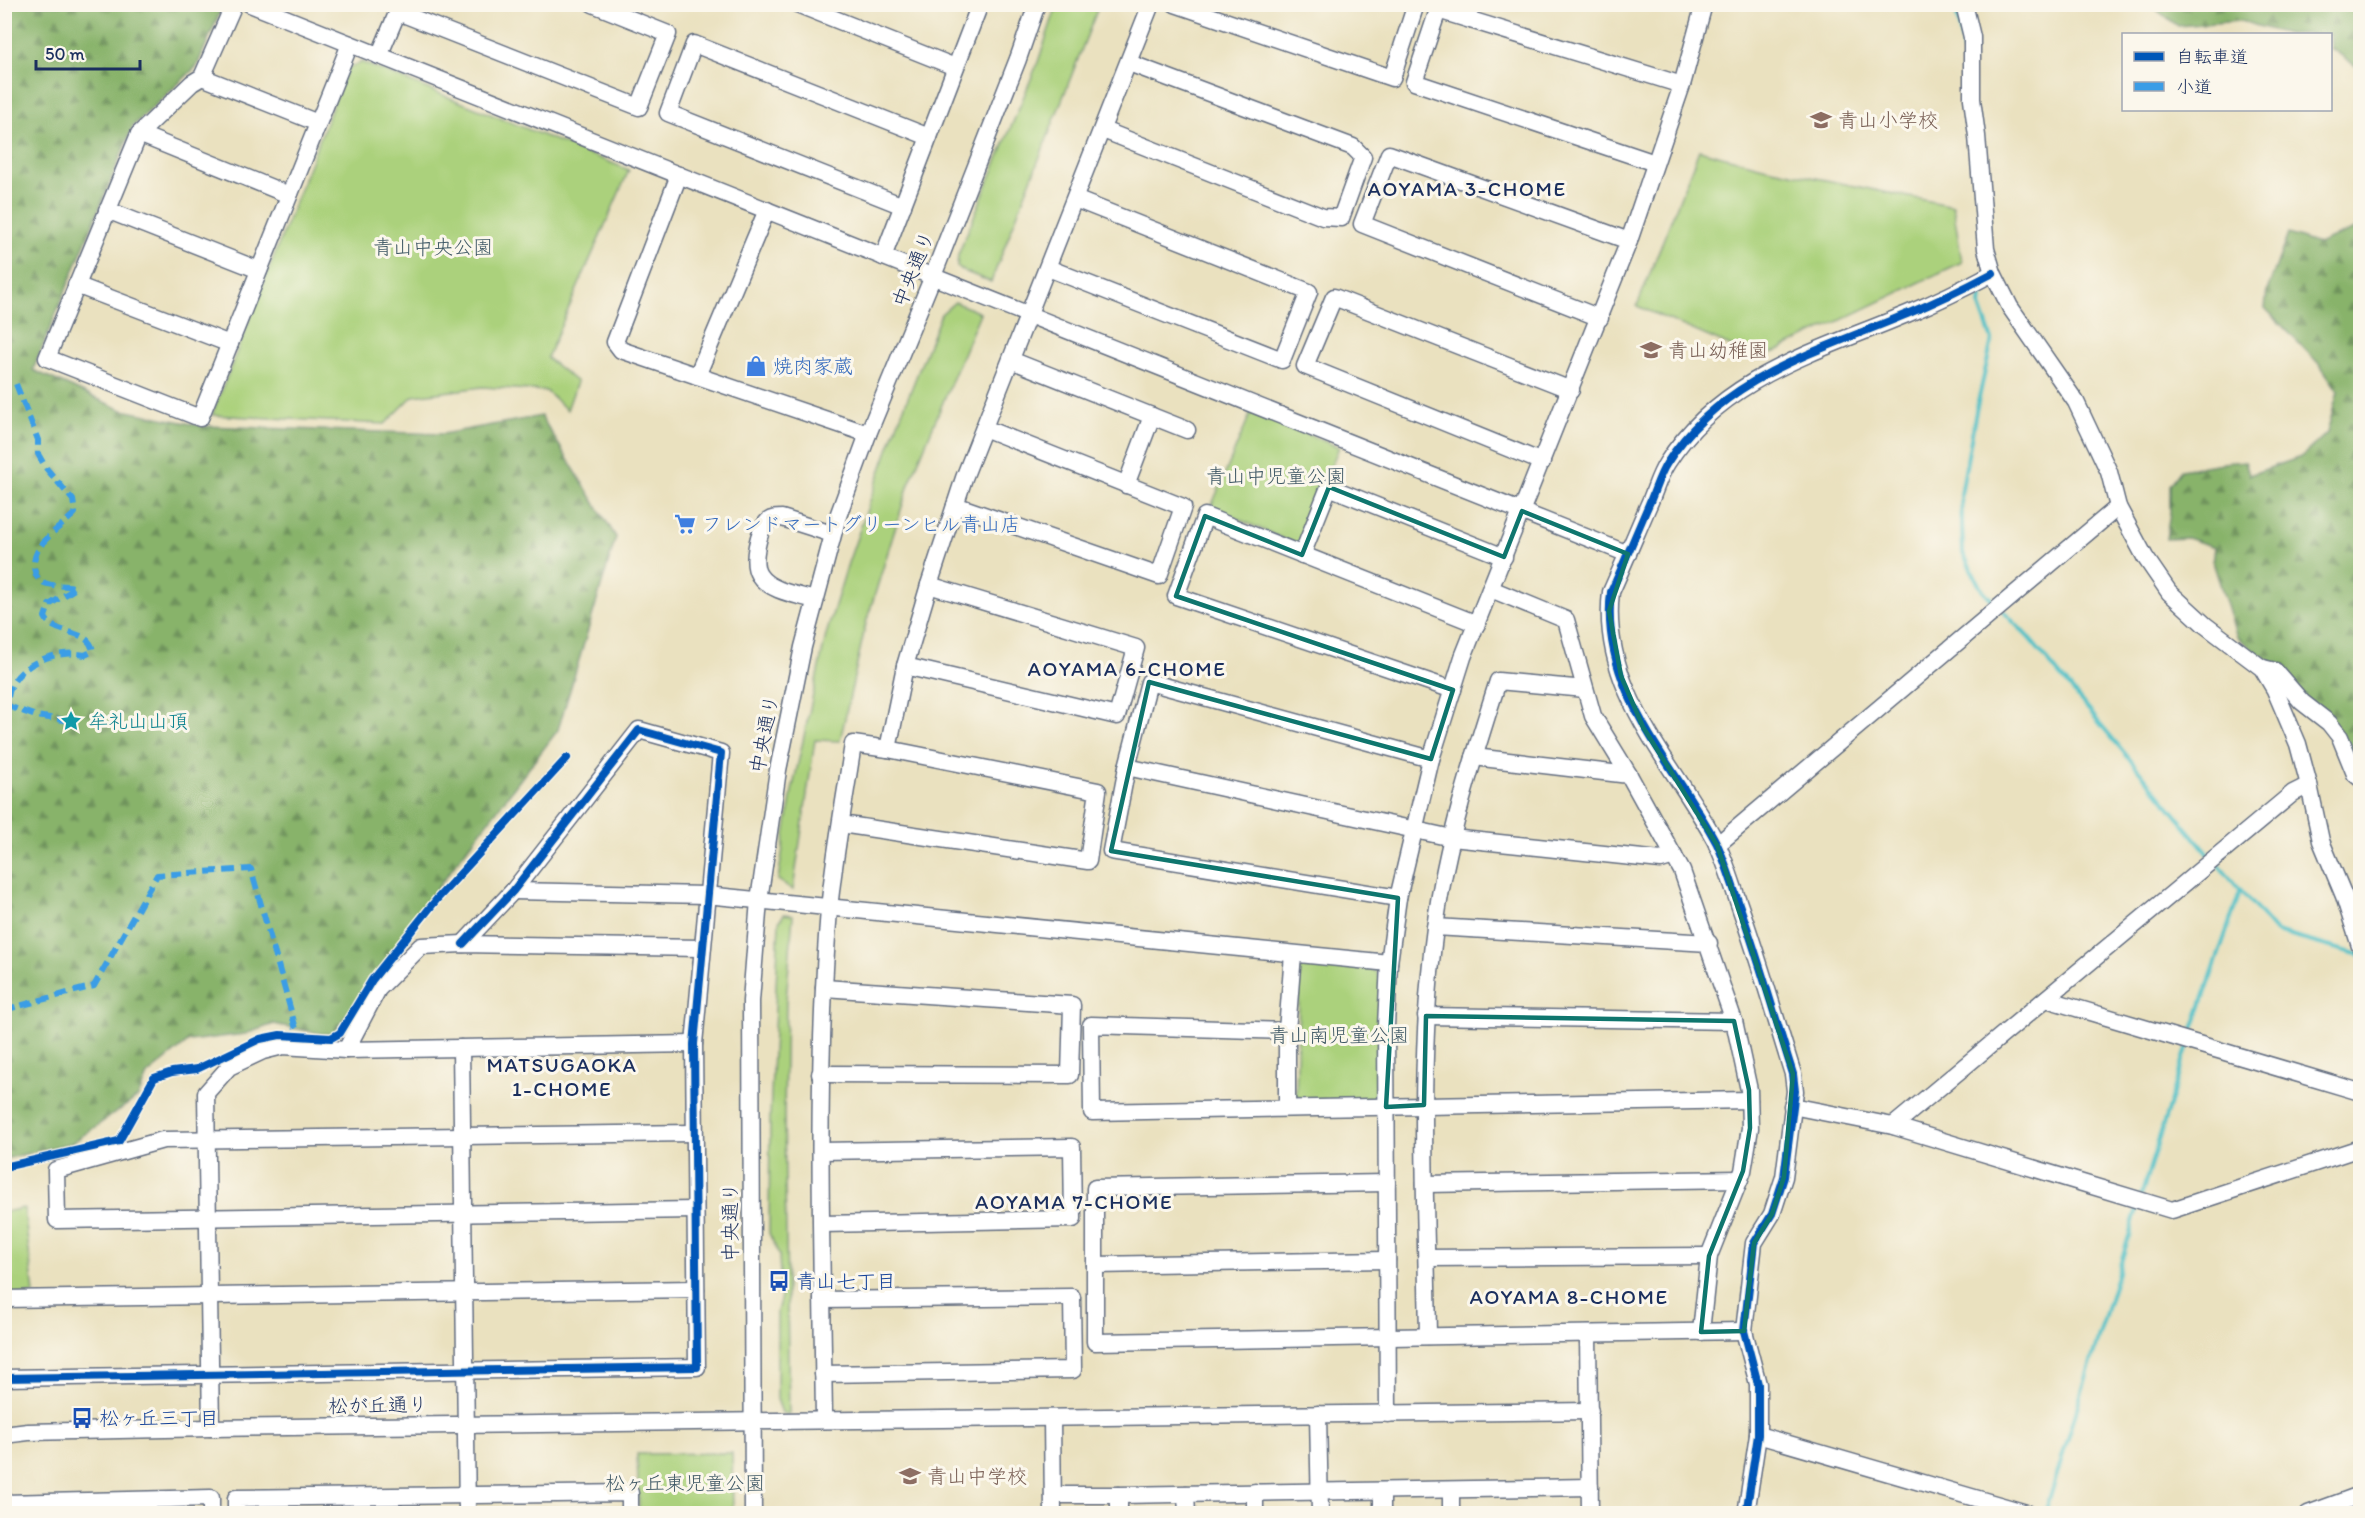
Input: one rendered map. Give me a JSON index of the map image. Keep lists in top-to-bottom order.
{
  "streets": {
    "street": ["中央通り", "松が丘通り"]
  },
  "crossings": [
    ["中央通り", "松が丘通り"]
  ],
  "districts": [
    "AOYAMA 3-CHOME",
    "AOYAMA 6-CHOME",
    "MATSUGAOKA 1-CHOME",
    "AOYAMA 7-CHOME",
    "AOYAMA 8-CHOME"
  ],
  "parks": [
    "青山中央公園",
    "青山中児童公園",
    "青山南児童公園",
    "松ヶ丘東児童公園"
  ],
  "places": {
    "school or university": ["青山小学校", "青山幼稚園", "青山中学校"],
    "shop": ["焼肉家蔵"],
    "supermarket": ["フレンドマートグリーンヒル青山店"],
    "place": ["牟礼山山頂"],
    "bus stop": ["青山七丁目", "松ヶ丘三丁目"]
  },
  "legend": ["自転車道", "小道"],
  "scale_bar": "50 m"
}
